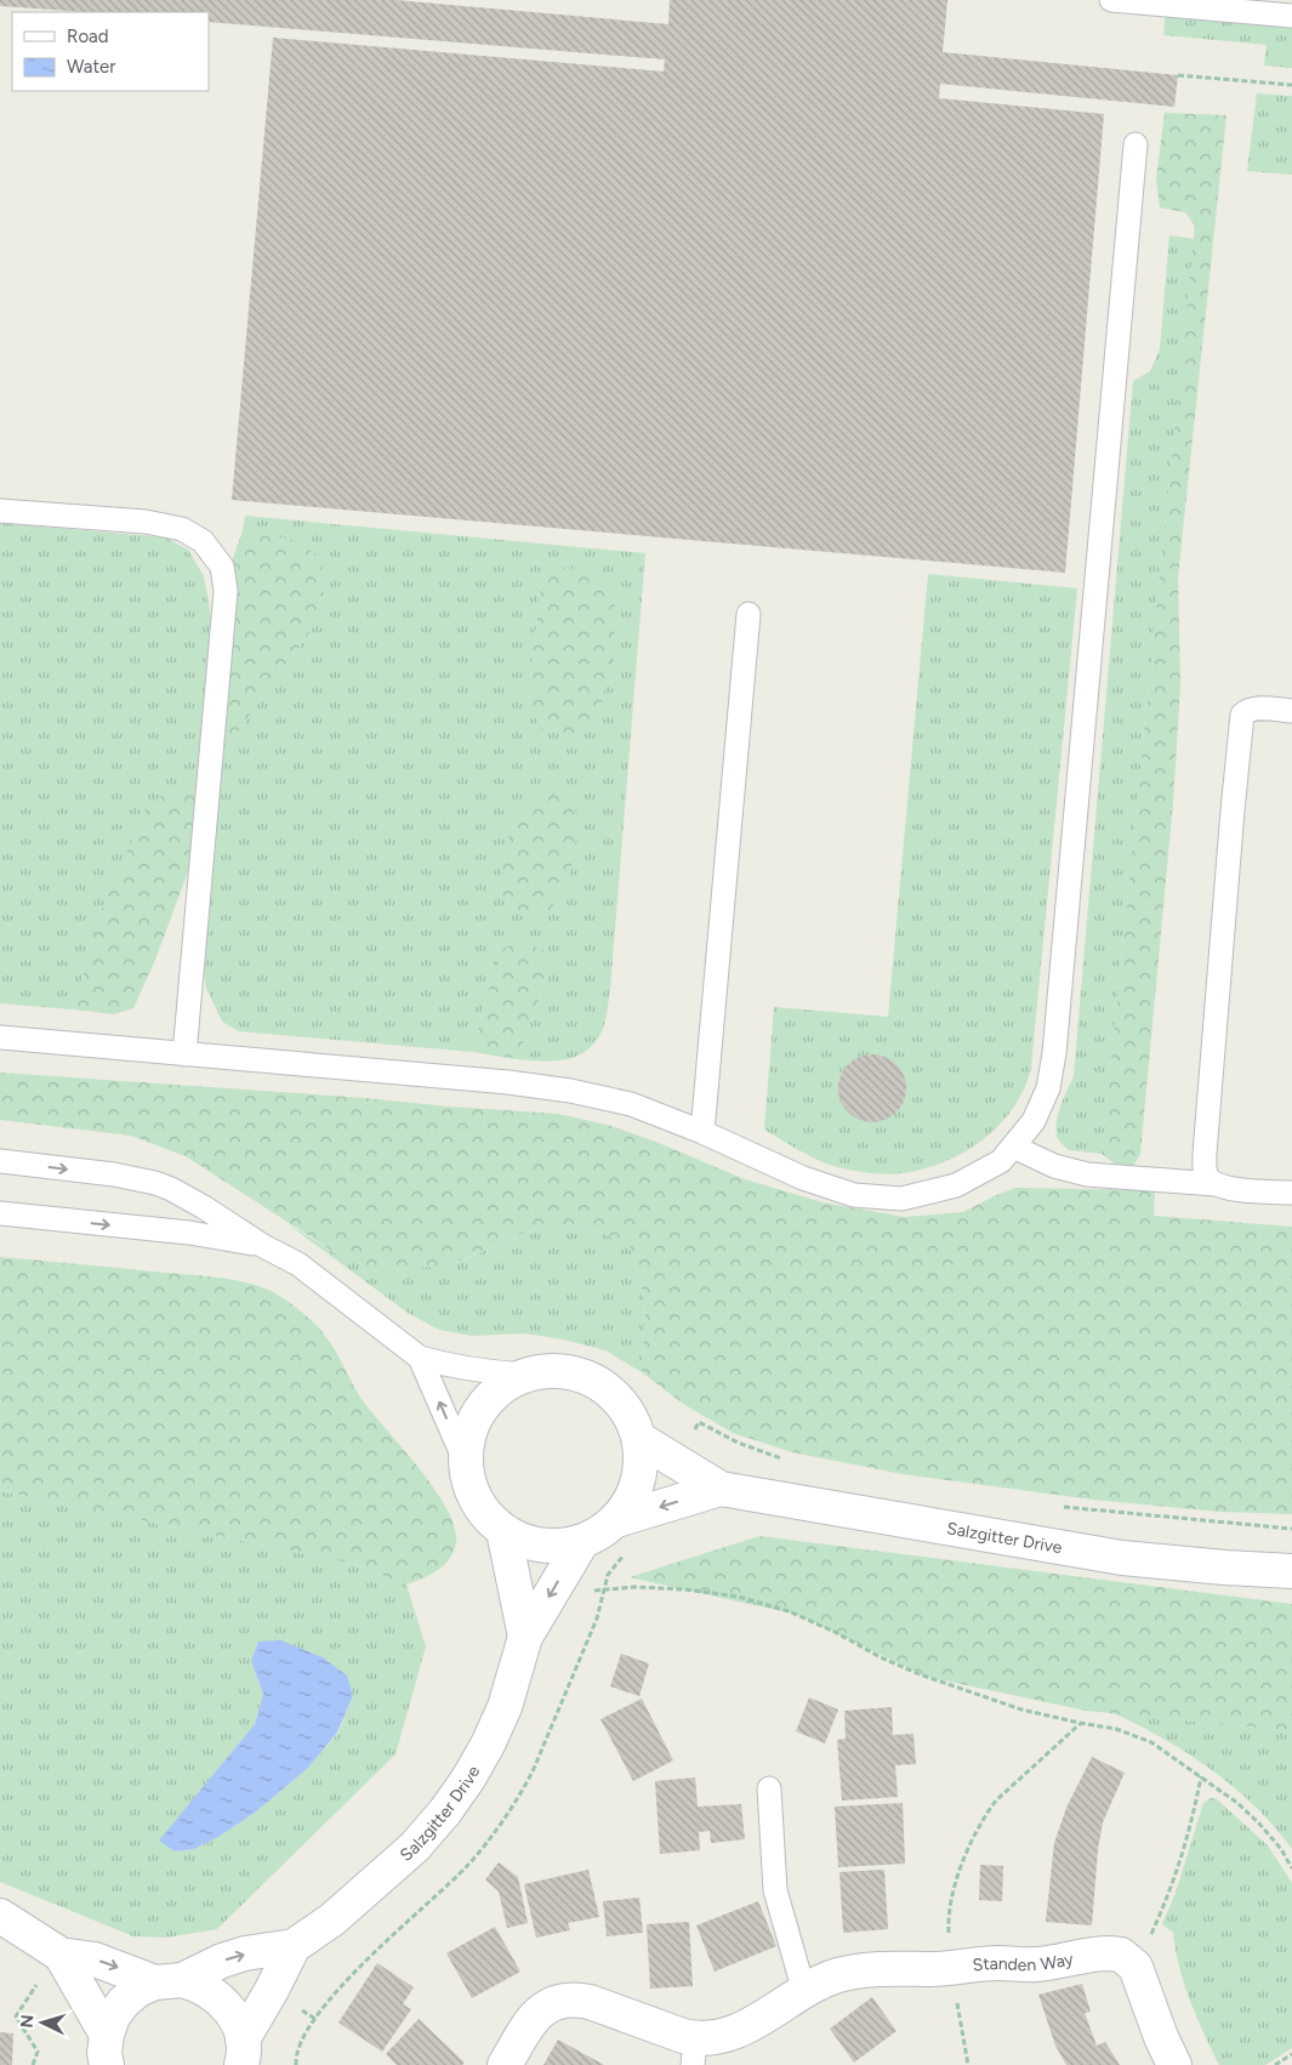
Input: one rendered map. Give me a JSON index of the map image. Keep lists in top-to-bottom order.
{
  "streets": {
    "street": ["Salzgitter Drive", "Standen Way"]
  },
  "legend": ["Road", "Water"],
  "north": "left"
}
